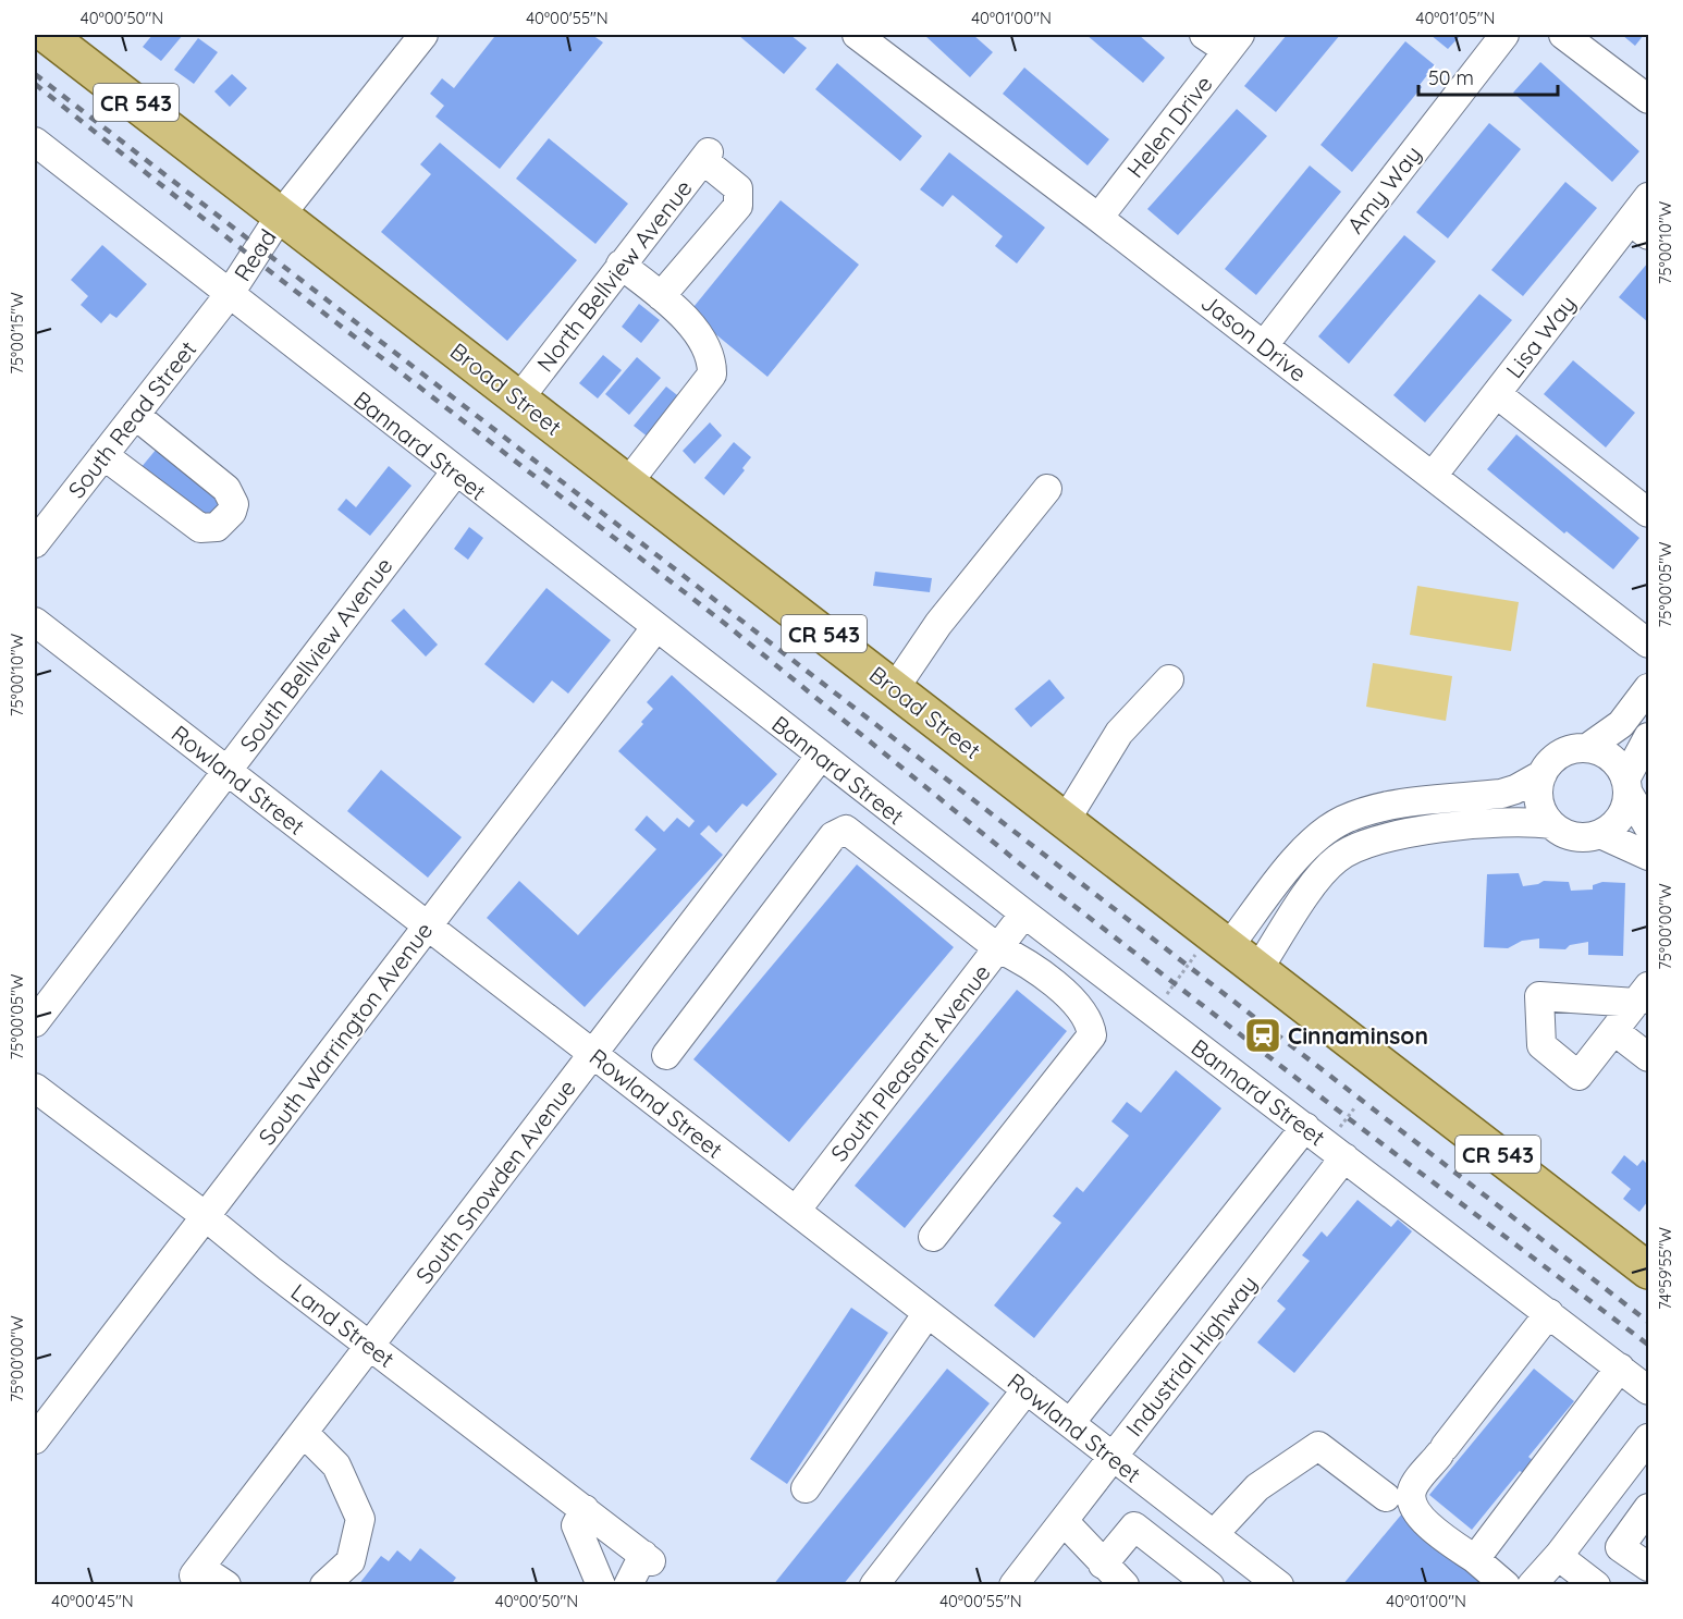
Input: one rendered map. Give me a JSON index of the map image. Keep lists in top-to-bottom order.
{
  "streets": {
    "main road": ["CR 543", "Broad Street"],
    "street": [
      "Helen Drive",
      "Amy Way",
      "Read",
      "North Bellview Avenue",
      "Lisa Way",
      "Jason Drive",
      "South Read Street",
      "Bannard Street",
      "South Bellview Avenue",
      "Rowland Street",
      "South Warrington Avenue",
      "South Pleasant Avenue",
      "South Snowden Avenue",
      "Land Street",
      "Industrial Highway"
    ]
  },
  "crossings": [
    ["Helen Drive", "Jason Drive"],
    ["Amy Way", "Jason Drive"],
    ["Read", "Broad Street"],
    ["Read", "South Read Street"],
    ["Read", "Bannard Street"],
    ["North Bellview Avenue", "Broad Street"],
    ["Lisa Way", "Jason Drive"],
    ["South Read Street", "Bannard Street"],
    ["Bannard Street", "South Bellview Avenue"],
    ["Bannard Street", "South Warrington Avenue"],
    ["Bannard Street", "South Pleasant Avenue"],
    ["Bannard Street", "South Snowden Avenue"],
    ["Bannard Street", "Industrial Highway"],
    ["South Bellview Avenue", "Rowland Street"],
    ["Rowland Street", "South Warrington Avenue"],
    ["Rowland Street", "South Pleasant Avenue"],
    ["Rowland Street", "South Snowden Avenue"],
    ["Rowland Street", "Industrial Highway"],
    ["South Warrington Avenue", "Land Street"],
    ["South Snowden Avenue", "Land Street"]
  ],
  "places": {
    "station": ["Cinnaminson"]
  },
  "scale_bar": "50 m",
  "coordinates": [
    "40°00'50\"N",
    "40°00'55\"N",
    "40°01'00\"N",
    "40°01'05\"N",
    "75°00'10\"W",
    "75°00'15\"W",
    "75°00'05\"W",
    "75°00'00\"W",
    "74°59'55\"W",
    "40°00'45\"N"
  ]
}
